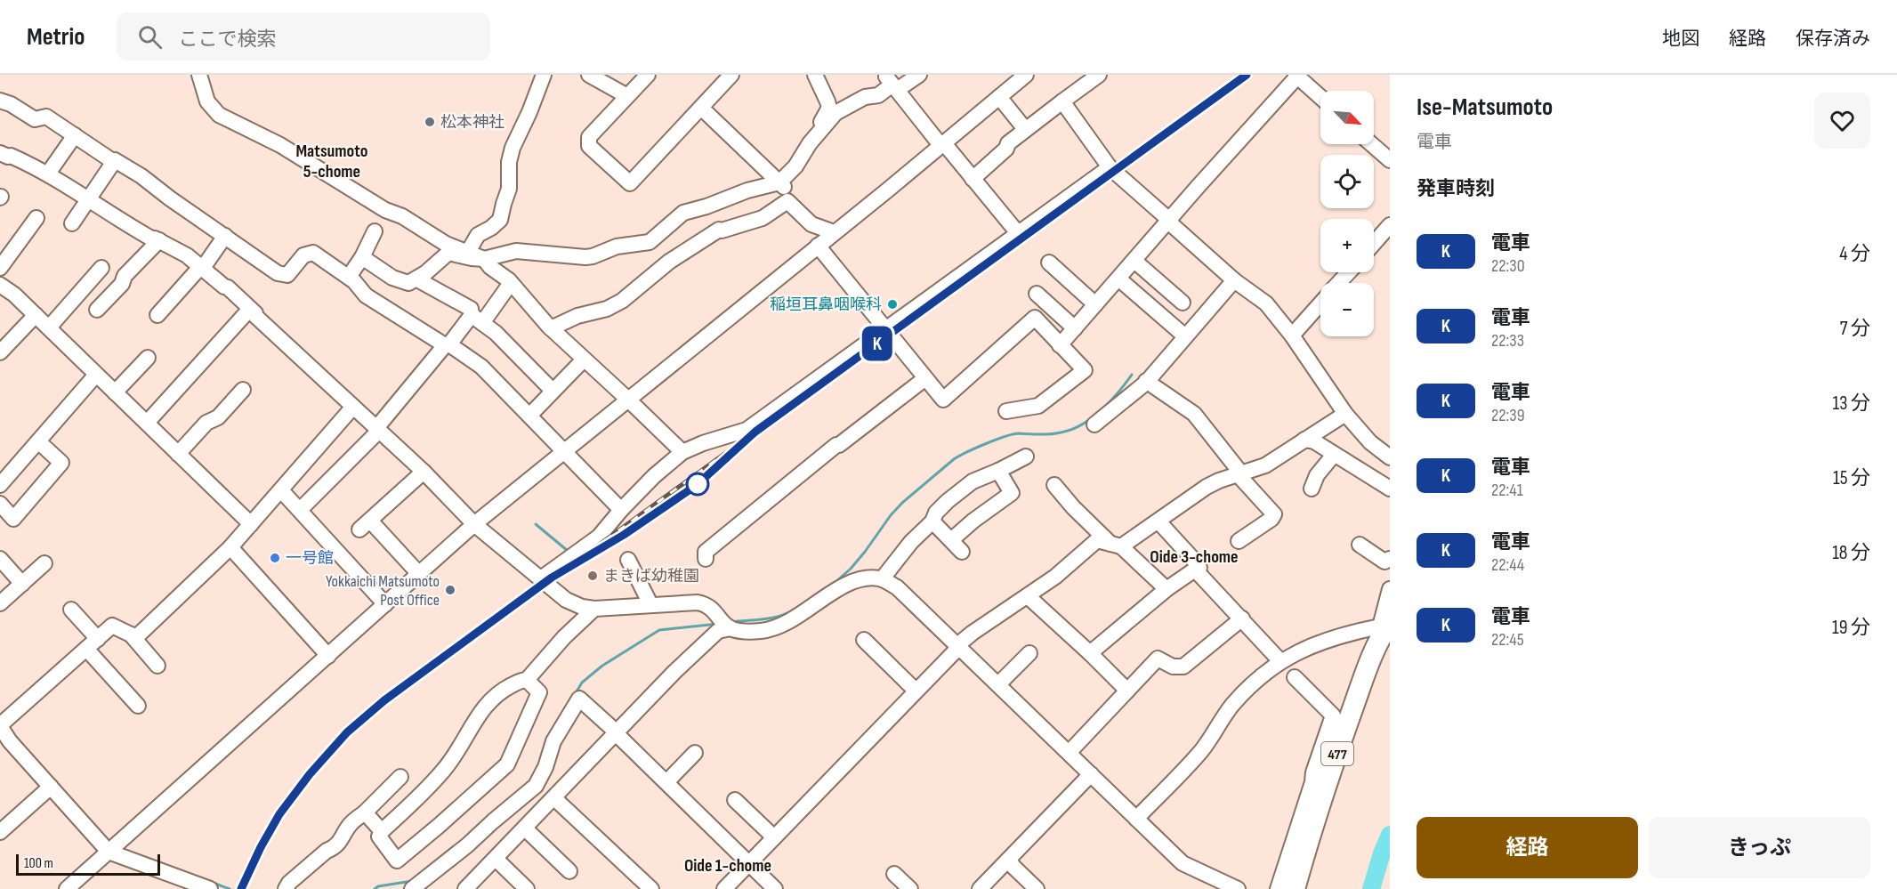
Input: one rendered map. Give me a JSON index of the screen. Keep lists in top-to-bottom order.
{
  "streets": {
    "highway": ["477"]
  },
  "districts": ["Matsumoto 5-chome", "Oide 3-chome", "Oide 1-chome"],
  "places": [
    "松本神社",
    "稲垣耳鼻咽喉科",
    "一号館",
    "まきば幼稚園",
    "Yokkaichi Matsumoto Post Office"
  ],
  "scale_bar": "100 m",
  "north": "bottom right",
  "page": {
    "header": "Metrio",
    "search": "ここで検索",
    "nav": ["地図", "経路", "保存済み"],
    "on_map": "K",
    "heading": [
      ["Ise-Matsumoto", "電車"],
      "発車時刻"
    ],
    "map_buttons": ["+", "−"],
    "list": [
      {
        "mark": "K",
        "name": "電車",
        "note": "22:30",
        "value": "4 分"
      },
      {
        "mark": "K",
        "name": "電車",
        "note": "22:33",
        "value": "7 分"
      },
      {
        "mark": "K",
        "name": "電車",
        "note": "22:39",
        "value": "13 分"
      },
      {
        "mark": "K",
        "name": "電車",
        "note": "22:41",
        "value": "15 分"
      },
      {
        "mark": "K",
        "name": "電車",
        "note": "22:44",
        "value": "18 分"
      },
      {
        "mark": "K",
        "name": "電車",
        "note": "22:45",
        "value": "19 分"
      }
    ],
    "buttons": ["経路", "きっぷ"],
    "scale": "100 m"
  }
}
